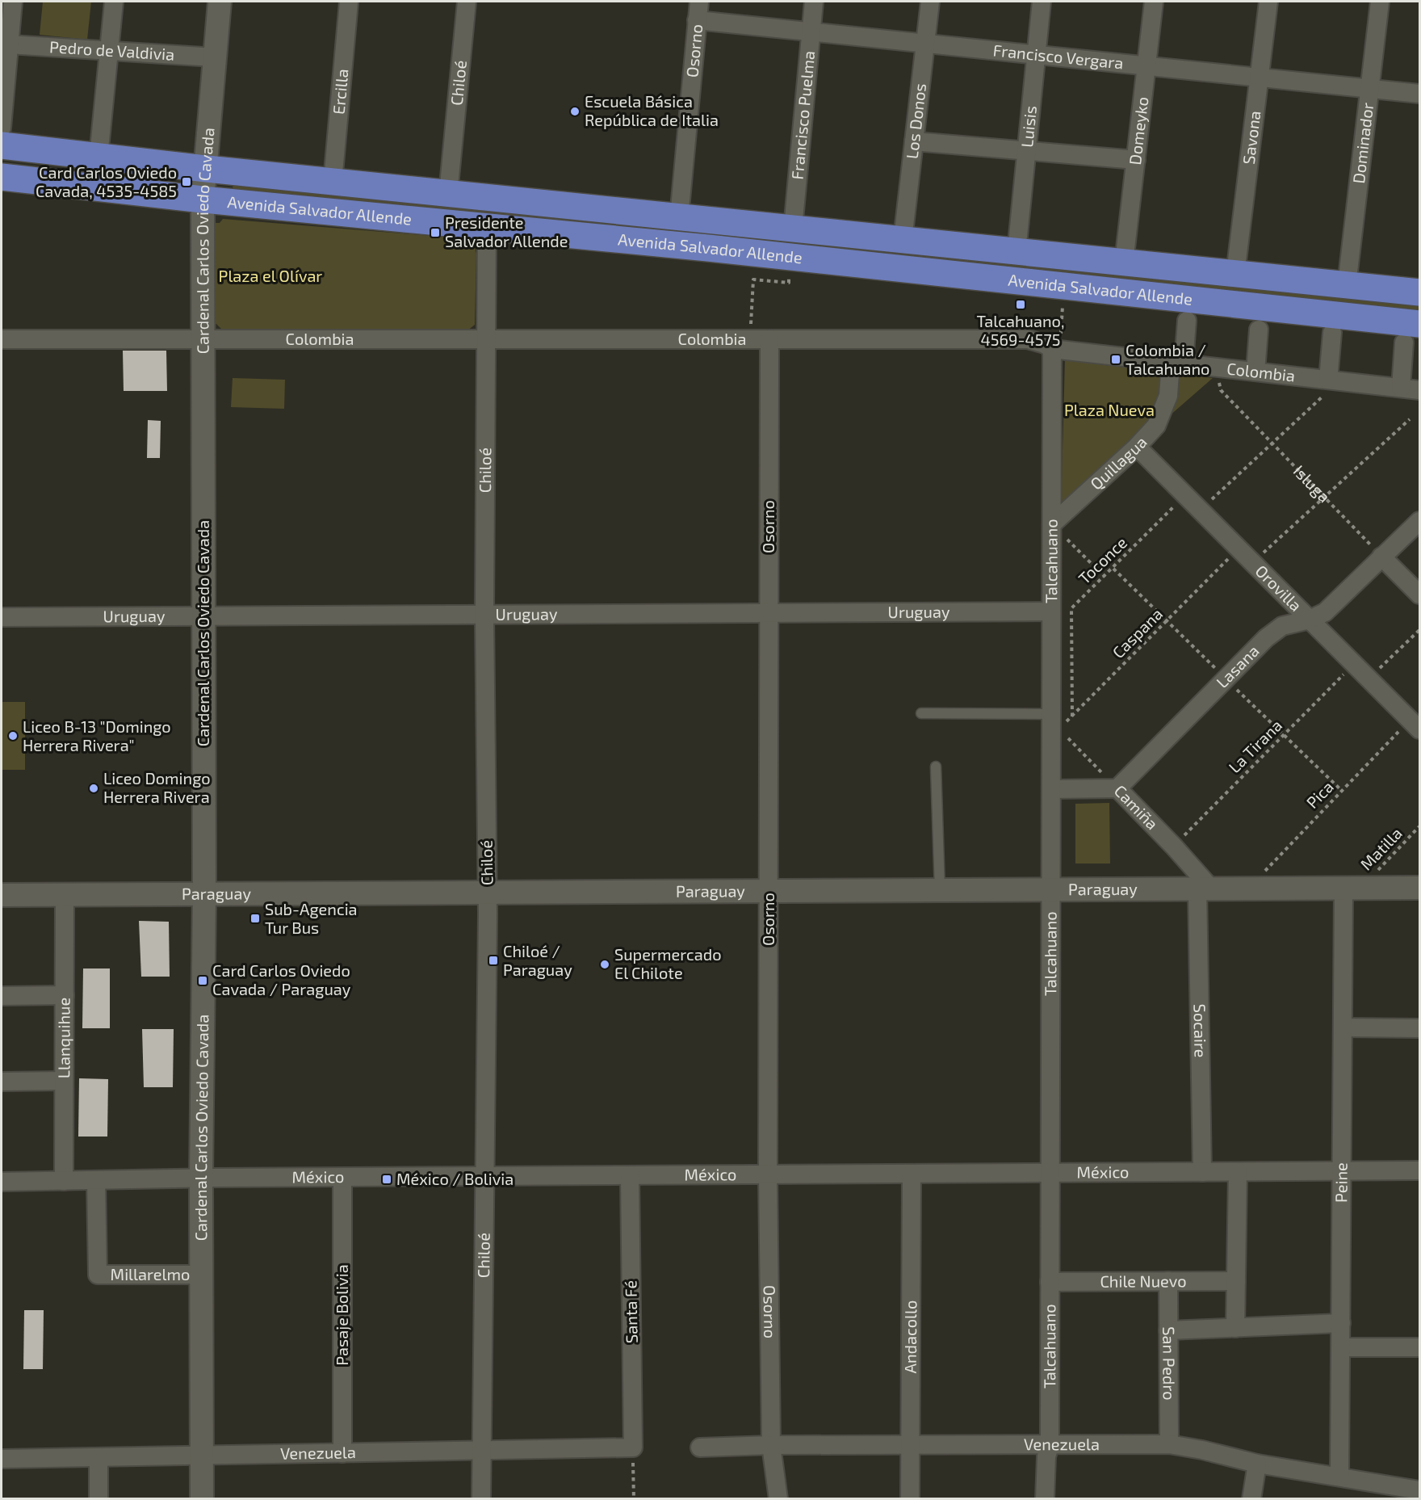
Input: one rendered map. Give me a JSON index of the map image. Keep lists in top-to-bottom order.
{
  "streets": {
    "highway": ["Avenida Salvador Allende"],
    "street": [
      "Pedro de Valdivia",
      "Osorno",
      "Francisco Vergara",
      "Chiloé",
      "Ercilla",
      "Francisco Puelma",
      "Los Donos",
      "Luisis",
      "Domeyko",
      "Savona",
      "Dominador",
      "Cardenal Carlos Oviedo Cavada",
      "Colombia",
      "Quillagua",
      "Talcahuano",
      "Orovilla",
      "Uruguay",
      "Lasana",
      "Camiña",
      "Paraguay",
      "Socaire",
      "Llanquihue",
      "México",
      "Peine",
      "Millarelmo",
      "Chile Nuevo",
      "Santa Fé",
      "Pasaje Bolivia",
      "Andacollo",
      "San Pedro",
      "Venezuela"
    ],
    "path": [
      "Isluga",
      "Toconce",
      "Caspana",
      "La Tirana",
      "Pica",
      "Matilla"
    ]
  },
  "crossings": [
    ["Pedro de Valdivia", "Cardenal Carlos Oviedo Cavada"],
    ["Osorno", "Francisco Vergara"],
    ["Osorno", "Avenida Salvador Allende"],
    ["Osorno", "Colombia"],
    ["Osorno", "Uruguay"],
    ["Osorno", "Paraguay"],
    ["Osorno", "México"],
    ["Osorno", "Venezuela"],
    ["Francisco Vergara", "Francisco Puelma"],
    ["Francisco Vergara", "Los Donos"],
    ["Francisco Vergara", "Luisis"],
    ["Francisco Vergara", "Domeyko"],
    ["Francisco Vergara", "Savona"],
    ["Francisco Vergara", "Dominador"],
    ["Chiloé", "Avenida Salvador Allende"],
    ["Chiloé", "Colombia"],
    ["Chiloé", "Uruguay"],
    ["Chiloé", "Paraguay"],
    ["Chiloé", "México"],
    ["Chiloé", "Venezuela"],
    ["Ercilla", "Avenida Salvador Allende"],
    ["Francisco Puelma", "Avenida Salvador Allende"],
    ["Los Donos", "Avenida Salvador Allende"],
    ["Luisis", "Avenida Salvador Allende"],
    ["Domeyko", "Avenida Salvador Allende"],
    ["Savona", "Avenida Salvador Allende"],
    ["Dominador", "Avenida Salvador Allende"],
    ["Avenida Salvador Allende", "Cardenal Carlos Oviedo Cavada"],
    ["Cardenal Carlos Oviedo Cavada", "Colombia"],
    ["Cardenal Carlos Oviedo Cavada", "Uruguay"],
    ["Cardenal Carlos Oviedo Cavada", "Paraguay"],
    ["Cardenal Carlos Oviedo Cavada", "México"],
    ["Cardenal Carlos Oviedo Cavada", "Millarelmo"],
    ["Cardenal Carlos Oviedo Cavada", "Venezuela"],
    ["Colombia", "Quillagua"],
    ["Colombia", "Isluga"],
    ["Colombia", "Talcahuano"],
    ["Quillagua", "Talcahuano"],
    ["Quillagua", "Orovilla"],
    ["Isluga", "Lasana"],
    ["Talcahuano", "Uruguay"],
    ["Talcahuano", "Caspana"],
    ["Talcahuano", "Camiña"],
    ["Talcahuano", "Paraguay"],
    ["Talcahuano", "México"],
    ["Talcahuano", "Chile Nuevo"],
    ["Talcahuano", "Venezuela"],
    ["Toconce", "Orovilla"],
    ["Toconce", "Caspana"],
    ["Orovilla", "Caspana"],
    ["Orovilla", "Lasana"],
    ["Orovilla", "La Tirana"],
    ["Orovilla", "Pica"],
    ["Caspana", "Camiña"],
    ["Lasana", "Camiña"],
    ["La Tirana", "Camiña"],
    ["Pica", "Paraguay"],
    ["Camiña", "Paraguay"],
    ["Camiña", "Socaire"],
    ["Matilla", "Paraguay"],
    ["Matilla", "Peine"],
    ["Paraguay", "Socaire"],
    ["Paraguay", "Llanquihue"],
    ["Paraguay", "Peine"],
    ["Socaire", "México"],
    ["Llanquihue", "México"],
    ["México", "Peine"],
    ["México", "Millarelmo"],
    ["México", "Santa Fé"],
    ["México", "Pasaje Bolivia"],
    ["México", "Andacollo"],
    ["Peine", "Venezuela"],
    ["Chile Nuevo", "San Pedro"],
    ["Santa Fé", "Venezuela"],
    ["Pasaje Bolivia", "Venezuela"],
    ["Andacollo", "Venezuela"],
    ["San Pedro", "Venezuela"]
  ],
  "parks": ["Plaza el Olívar", "Plaza Nueva"],
  "places": {
    "other": [
      "Escuela Básica República de Italia",
      "Liceo B-13 \"Domingo Herrera Rivera\"",
      "Liceo Domingo Herrera Rivera",
      "Supermercado El Chilote"
    ],
    "transit": [
      "Card Carlos Oviedo Cavada, 4535-4585",
      "Presidente Salvador Allende",
      "Talcahuano, 4569-4575",
      "Colombia / Talcahuano",
      "Sub-Agencia Tur Bus",
      "Chiloé / Paraguay",
      "Card Carlos Oviedo Cavada / Paraguay",
      "México / Bolivia"
    ]
  }
}
